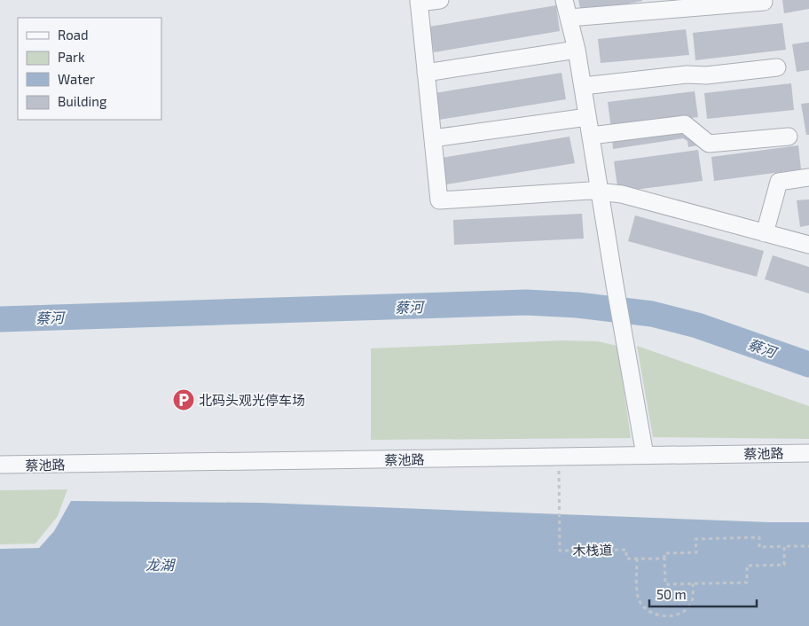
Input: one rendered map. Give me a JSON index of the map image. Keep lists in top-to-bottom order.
{
  "streets": {
    "street": ["蔡池路"],
    "path": ["木栈道"]
  },
  "crossings": [
    ["蔡池路", "木栈道"]
  ],
  "water": ["蔡河", "龙湖"],
  "places": {
    "parking": ["北码头观光停车场"]
  },
  "legend": [
    "Road",
    "Park",
    "Water",
    "Building"
  ],
  "scale_bar": "50 m"
}
